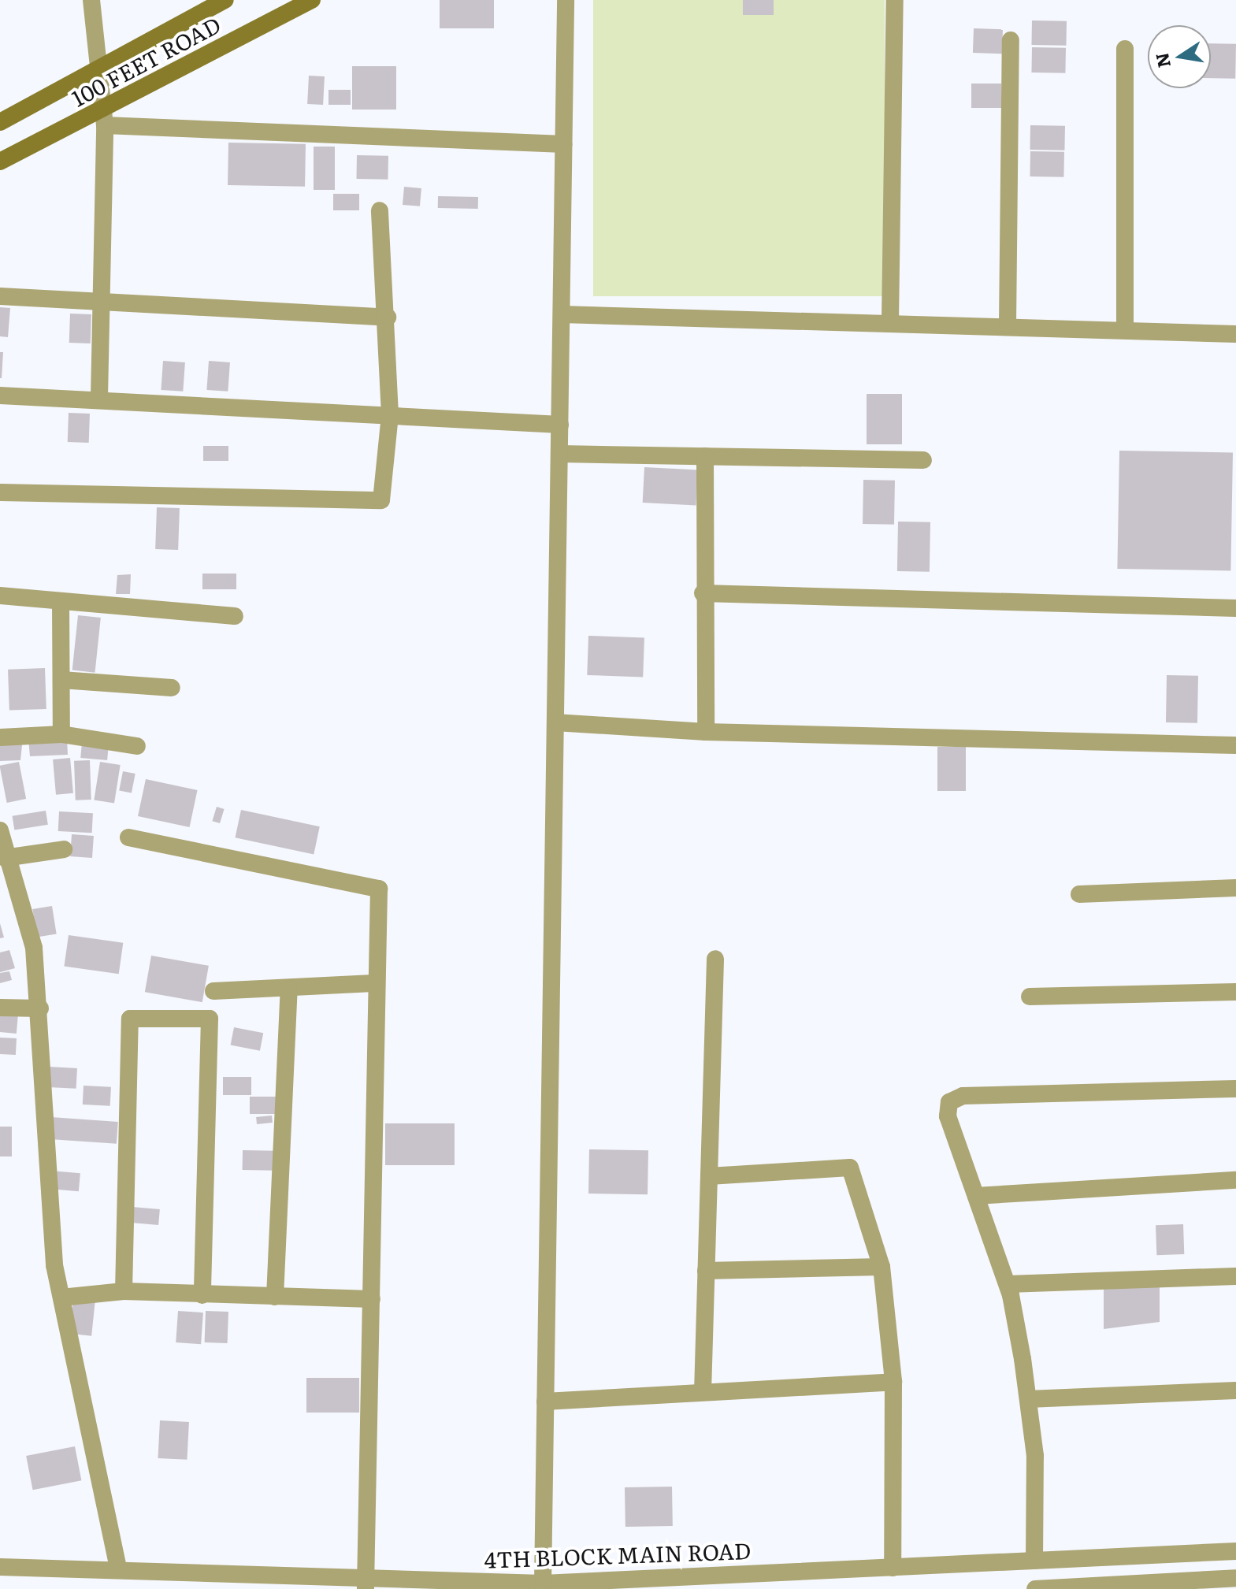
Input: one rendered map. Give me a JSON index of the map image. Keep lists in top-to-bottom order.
{
  "streets": {
    "main road": ["100 FEET ROAD"],
    "street": ["4TH BLOCK MAIN ROAD"]
  },
  "north": "left"
}
